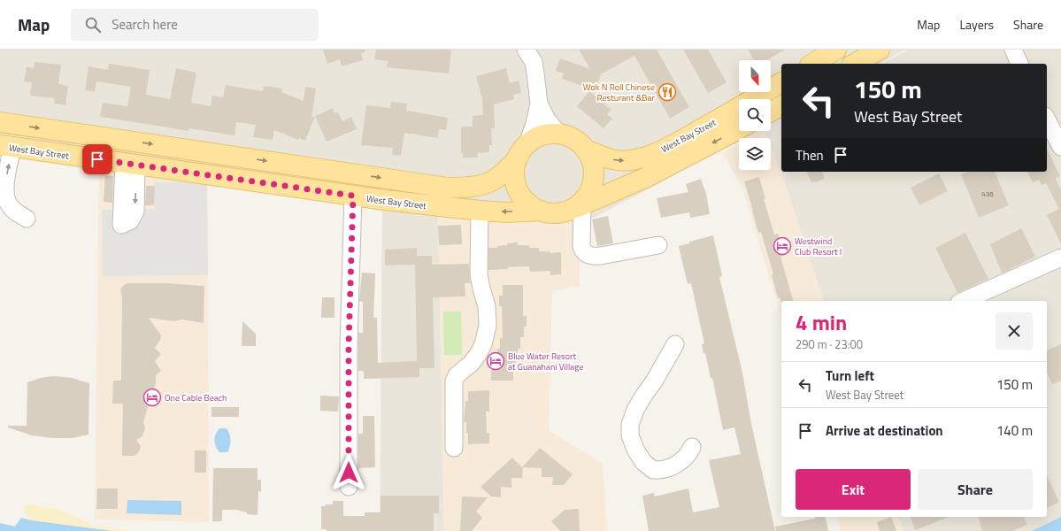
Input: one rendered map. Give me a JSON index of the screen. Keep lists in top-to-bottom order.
{
  "streets": {
    "main road": ["West Bay Street"]
  },
  "places": {
    "restaurant": ["Wok N Roll Chinese Resturant &Bar"],
    "hotel": ["Westwind Club Resort I", "Blue Water Resort at Guanahani Village", "One Cable Beach"]
  },
  "house_numbers": ["436"],
  "north": "bottom",
  "page": {
    "header": "Map",
    "search": "Search here",
    "nav": ["Map", "Layers", "Share"],
    "turn": ["150 m", "West Bay Street"],
    "then": "Then",
    "heading": ["4 min", "290 m · 23:00"],
    "list": [
      {
        "name": "Turn left",
        "note": "West Bay Street",
        "value": "150 m"
      },
      {
        "name": "Arrive at destination",
        "value": "140 m"
      }
    ],
    "buttons": ["Exit", "Share"]
  }
}
